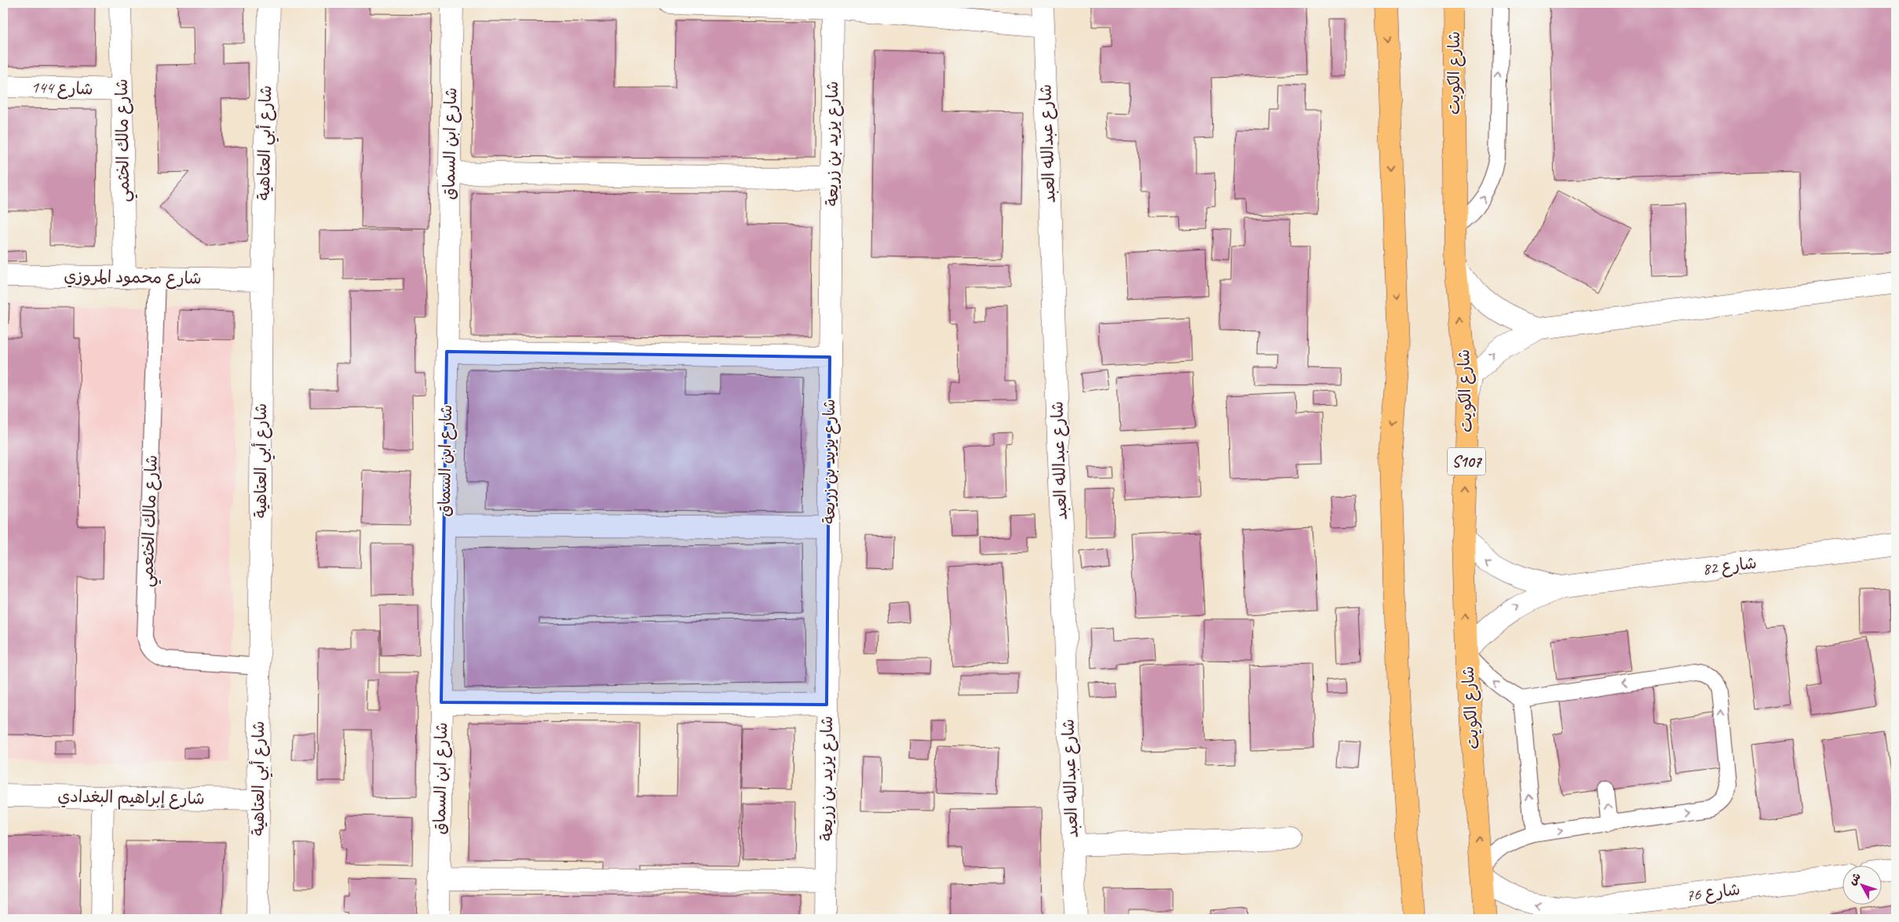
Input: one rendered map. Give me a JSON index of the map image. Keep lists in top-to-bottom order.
{
  "streets": {
    "main road": ["شارع الكويت", "S107"],
    "street": [
      "شارع 144",
      "شارع مالك الخثمي",
      "شارع أبي العتاهية",
      "شارع ابن السماق",
      "شارع يزيد بن زريعة",
      "شارع عبدالله العبد",
      "شارع محمود المروزي",
      "شارع 82",
      "شارع إبراهيم البغدادي",
      "شارع 76"
    ],
    "lane": ["شارع مالك الخثعمي"]
  },
  "crossings": [
    ["شارع الكويت", "شارع 82"],
    ["شارع الكويت", "شارع 76"],
    ["شارع 144", "شارع مالك الخثمي"],
    ["شارع مالك الخثمي", "شارع محمود المروزي"],
    ["شارع أبي العتاهية", "شارع محمود المروزي"],
    ["شارع أبي العتاهية", "شارع مالك الخثعمي"],
    ["شارع أبي العتاهية", "شارع إبراهيم البغدادي"],
    ["شارع محمود المروزي", "شارع مالك الخثعمي"]
  ],
  "north": "top left"
}
